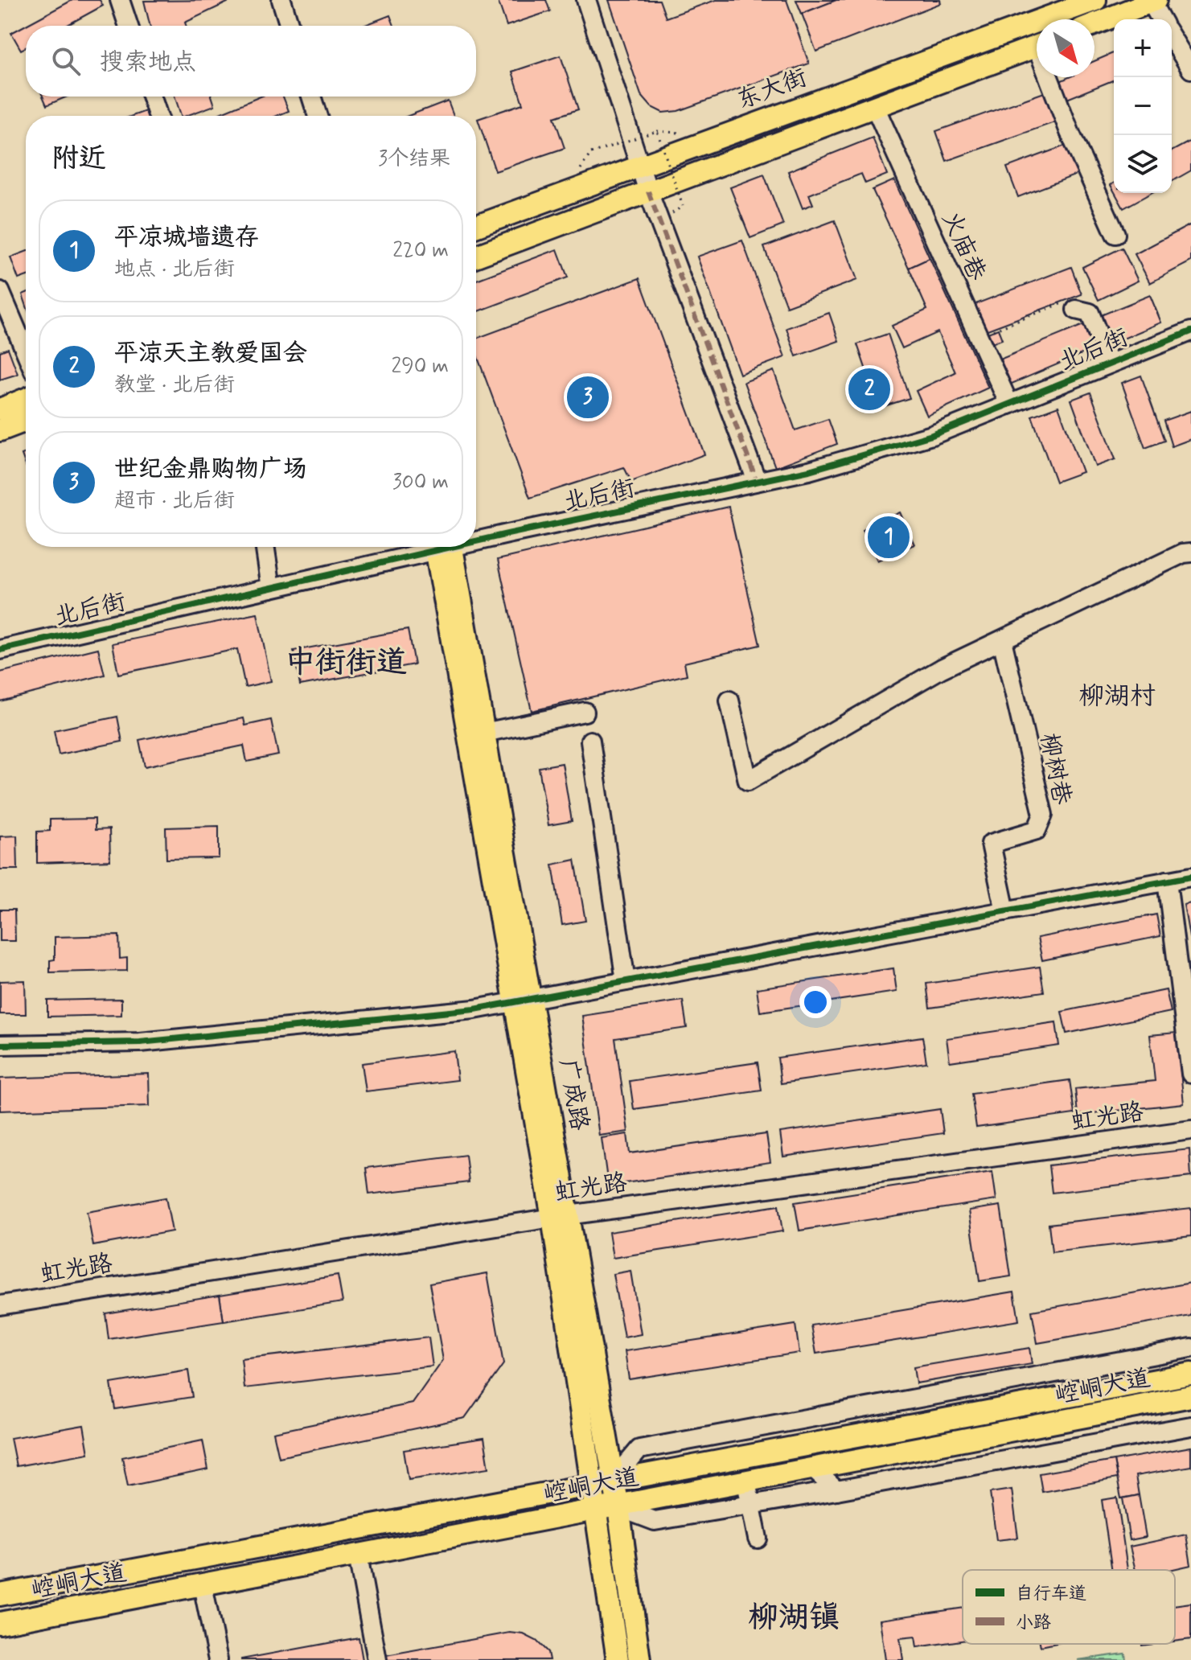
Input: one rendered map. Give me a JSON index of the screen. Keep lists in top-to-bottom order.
{
  "streets": {
    "main road": ["东大街", "广成路", "崆峒大道"],
    "street": [
      "火庙巷",
      "北后街",
      "柳树巷",
      "虹光路"
    ]
  },
  "crossings": [
    ["火庙巷", "北后街"],
    ["广成路", "虹光路"],
    ["广成路", "崆峒大道"]
  ],
  "districts": ["中街街道", "柳湖村", "柳湖镇"],
  "legend": ["自行车道", "小路"],
  "north": "bottom right",
  "page": {
    "map_buttons": ["+", "−"],
    "search": "搜索地点",
    "heading": ["附近", "3个结果"],
    "list": [
      {
        "mark": "1",
        "name": "平凉城墙遗存",
        "note": "地点 · 北后街",
        "value": "220 m"
      },
      {
        "mark": "2",
        "name": "平涼天主教爱国会",
        "note": "教堂 · 北后街",
        "value": "290 m"
      },
      {
        "mark": "3",
        "name": "世纪金鼎购物广场",
        "note": "超市 · 北后街",
        "value": "300 m"
      }
    ],
    "pins": ["2", "3", "1"]
  }
}
